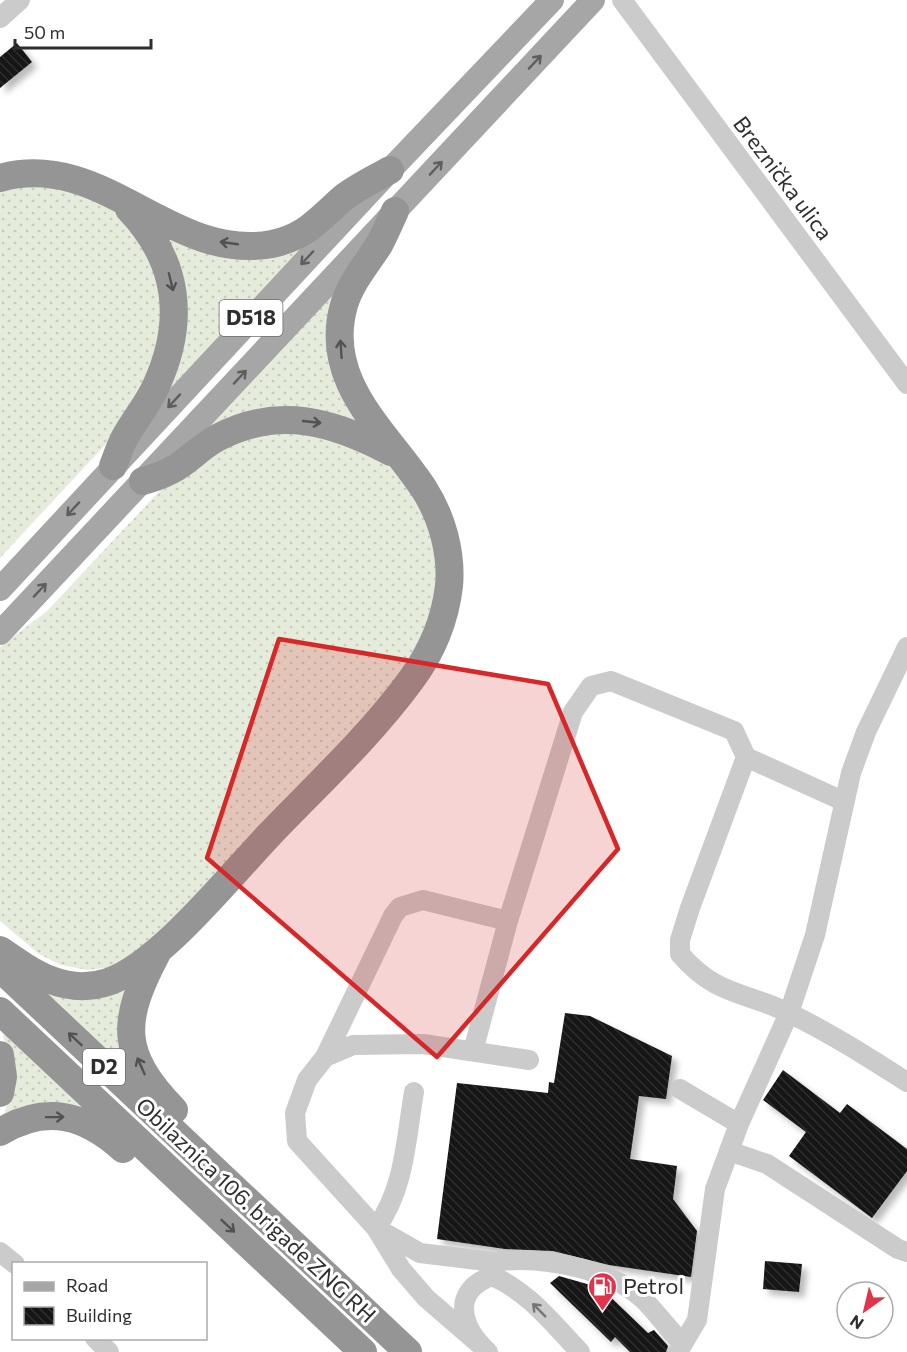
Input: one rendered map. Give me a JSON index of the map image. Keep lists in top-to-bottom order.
{
  "streets": {
    "highway": ["D2", "Obilaznica 106. brigade ZNG RH"],
    "main road": ["D518"],
    "street": ["Breznička ulica"]
  },
  "places": {
    "fuel station": ["Petrol"]
  },
  "legend": ["Road", "Building"],
  "scale_bar": "50 m",
  "north": "bottom left"
}
